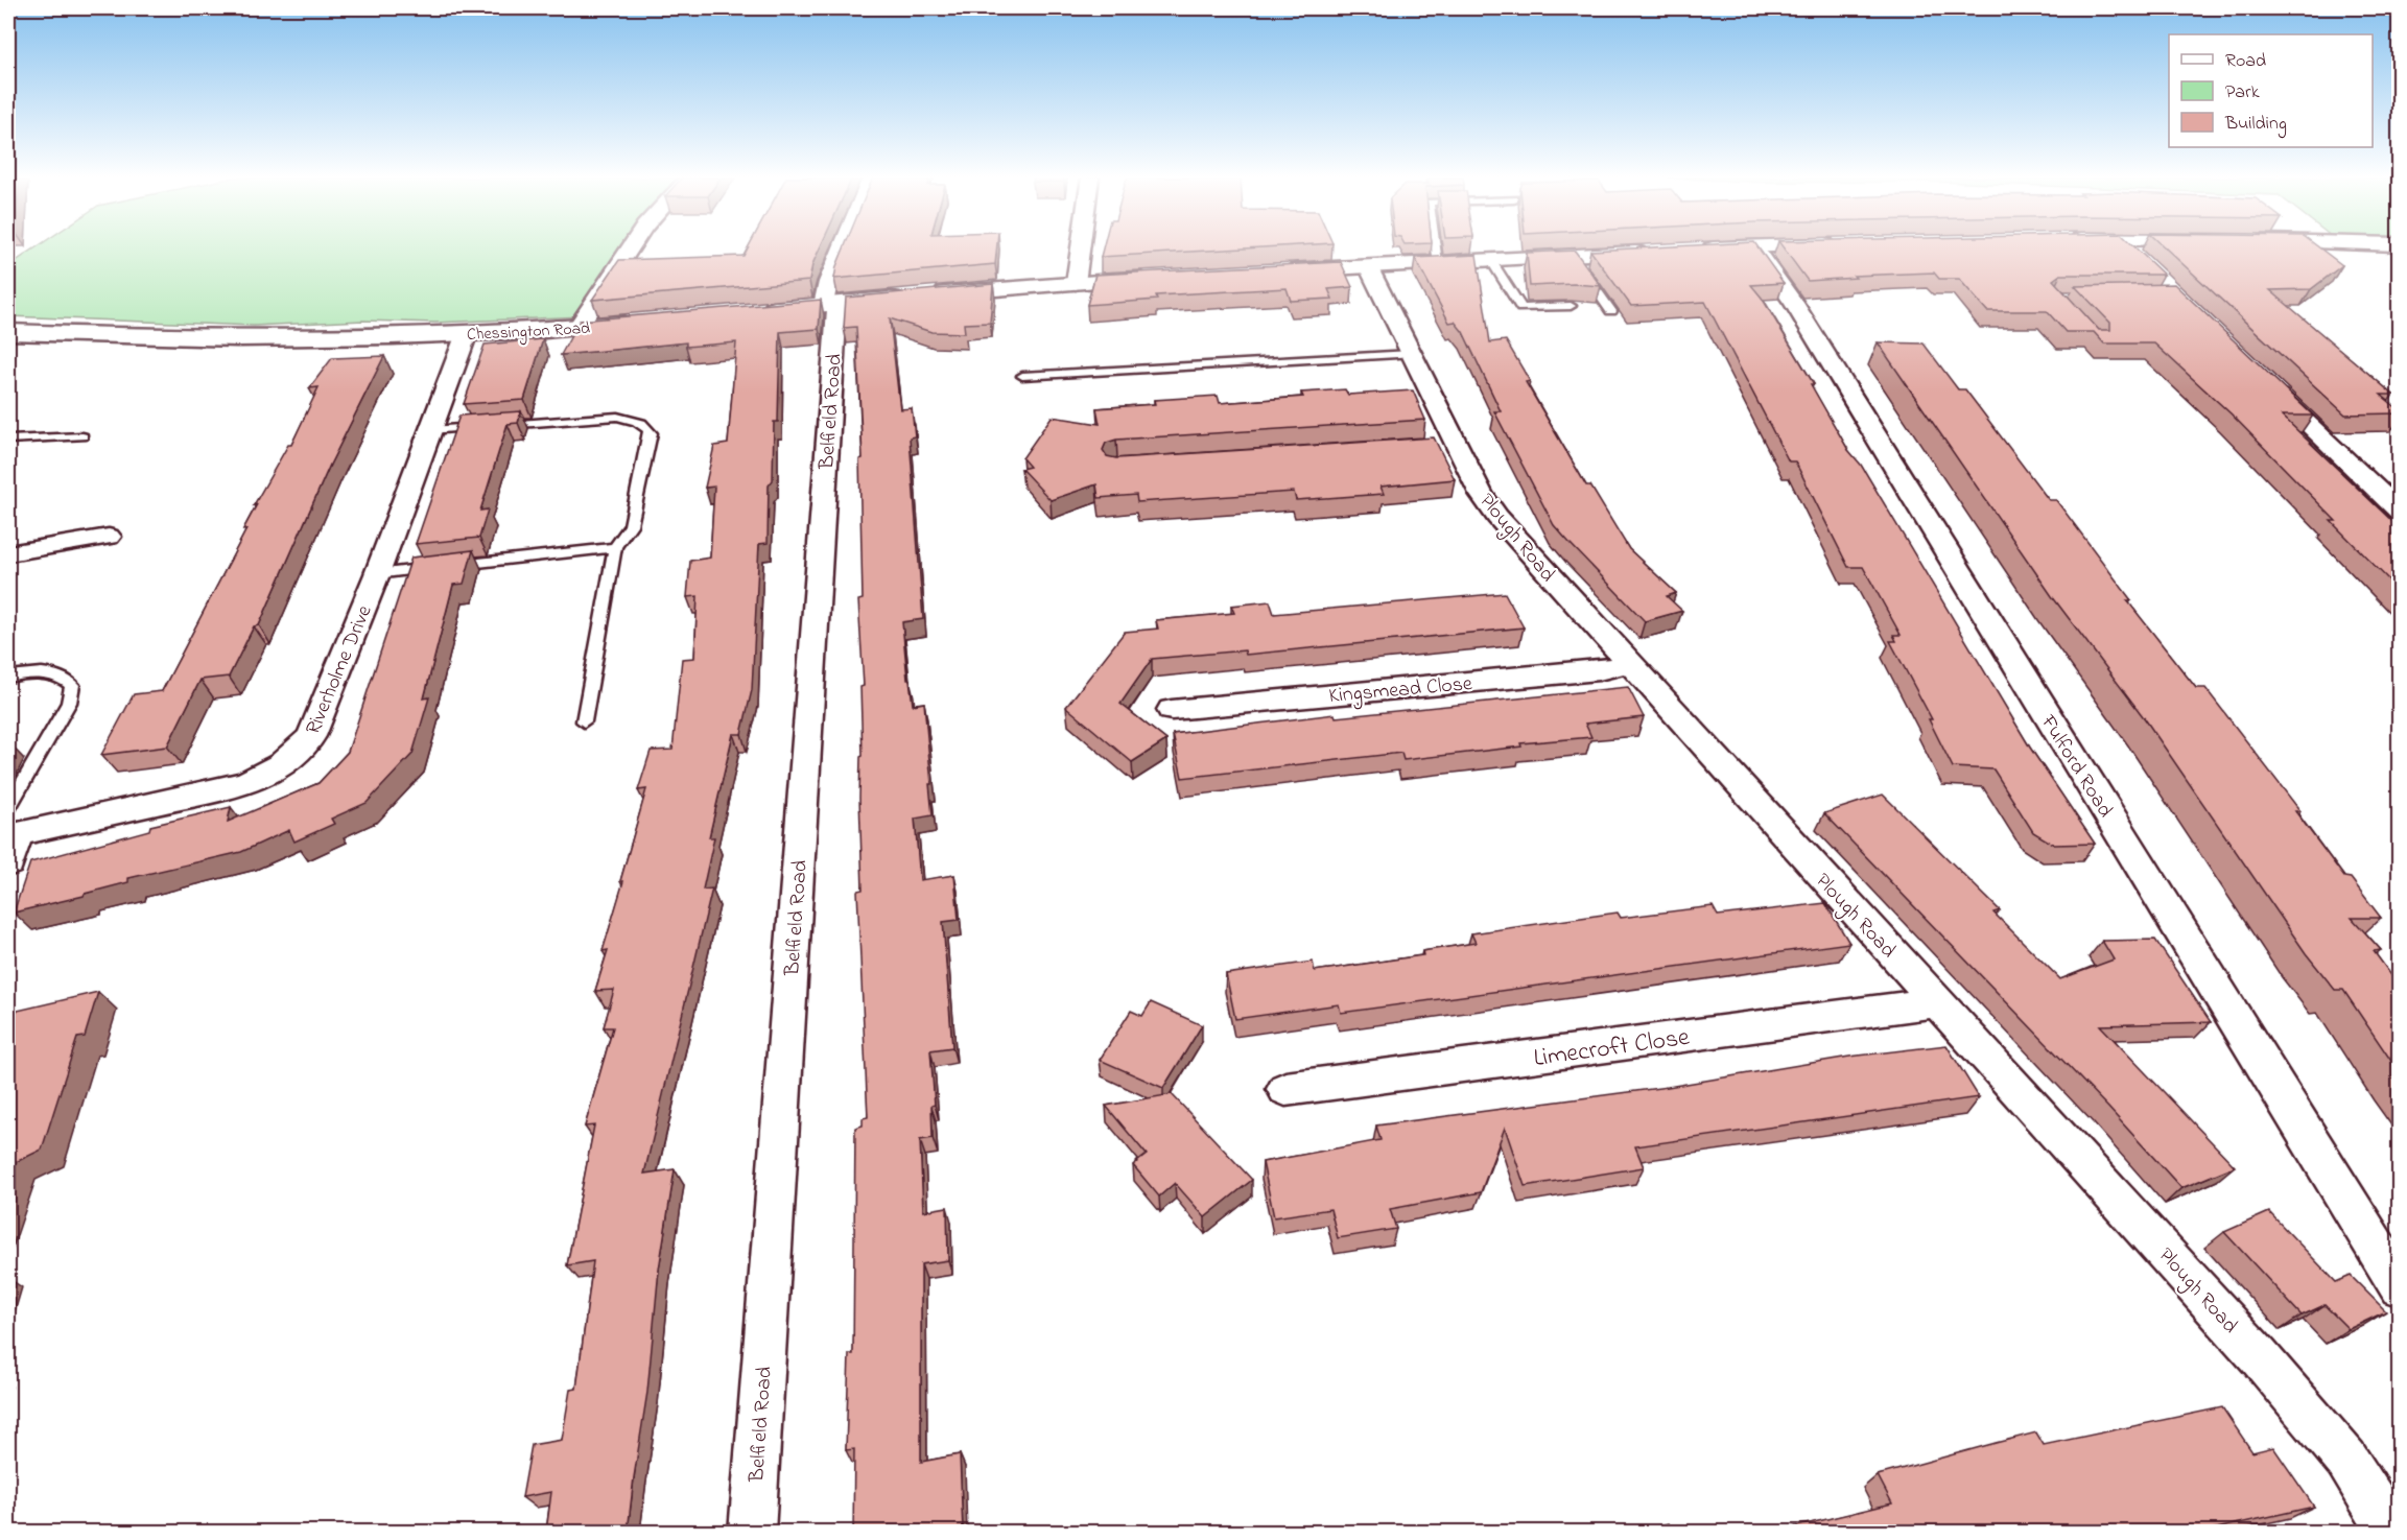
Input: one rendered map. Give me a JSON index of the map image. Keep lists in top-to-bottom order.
{
  "streets": {
    "main road": ["Chessington Road"],
    "street": [
      "Belfield Road",
      "Plough Road",
      "Riverholme Drive",
      "Kingsmead Close",
      "Fulford Road",
      "Limecroft Close"
    ]
  },
  "crossings": [
    ["Chessington Road", "Riverholme Drive"],
    ["Plough Road", "Kingsmead Close"],
    ["Plough Road", "Limecroft Close"]
  ],
  "legend": ["Road", "Park", "Building"]
}
